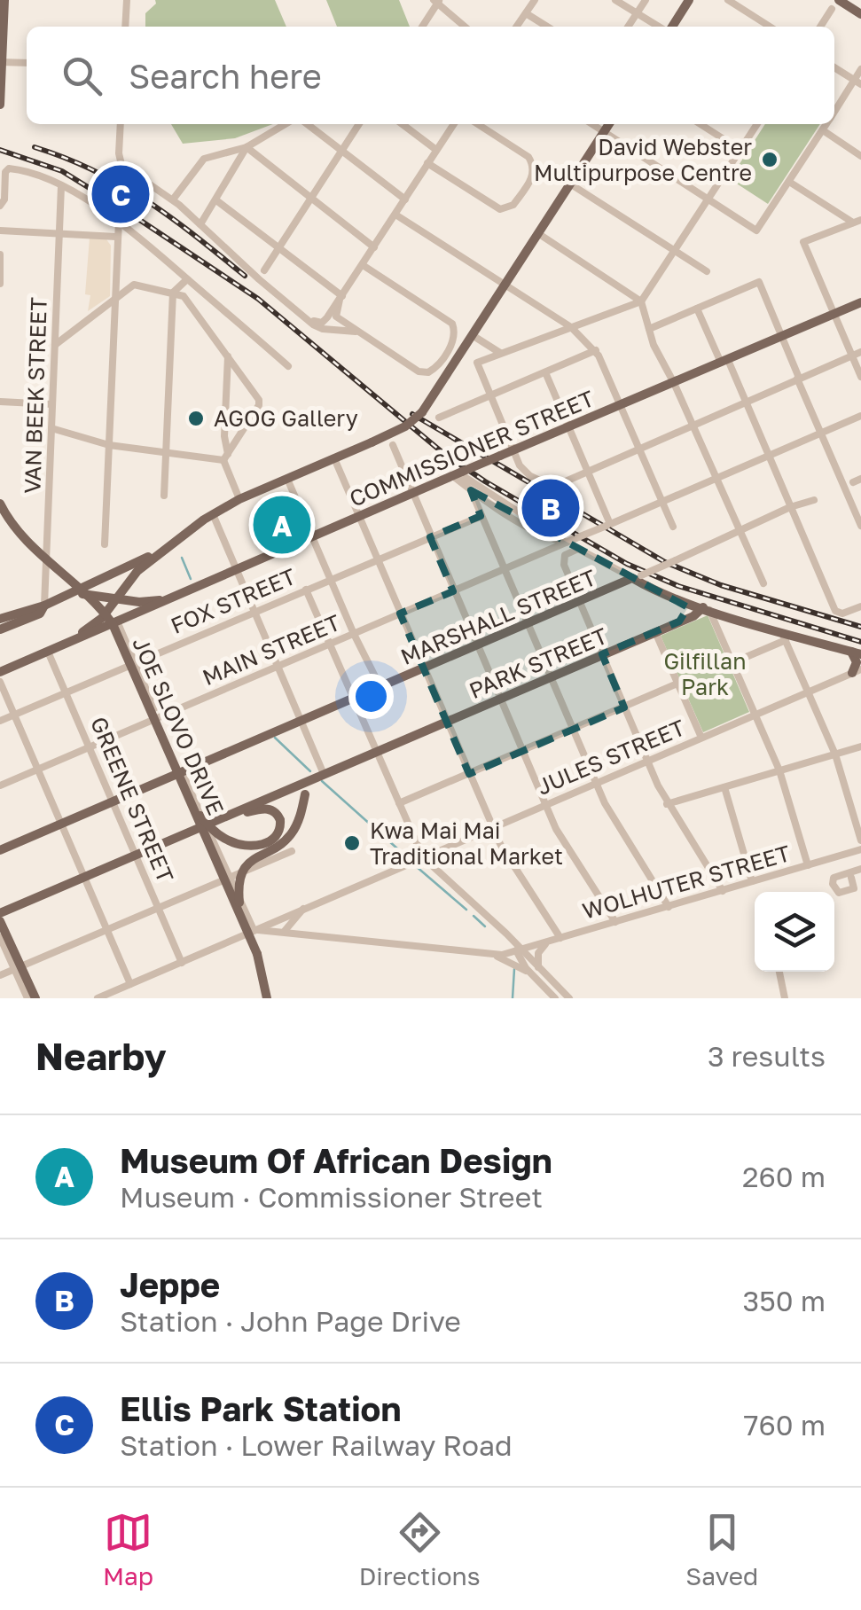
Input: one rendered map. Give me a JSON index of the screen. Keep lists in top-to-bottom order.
{
  "streets": {
    "main road": [
      "COMMISSIONER STREET",
      "MARSHALL STREET",
      "PARK STREET",
      "JOE SLOVO DRIVE"
    ],
    "street": [
      "VAN BEEK STREET",
      "FOX STREET",
      "MAIN STREET",
      "JULES STREET",
      "GREENE STREET",
      "WOLHUTER STREET"
    ]
  },
  "crossings": [
    ["COMMISSIONER STREET", "GREENE STREET"],
    ["FOX STREET", "GREENE STREET"],
    ["MARSHALL STREET", "GREENE STREET"],
    ["MAIN STREET", "GREENE STREET"],
    ["JULES STREET", "GREENE STREET"]
  ],
  "parks": ["Gilfillan Park"],
  "places": ["David Webster Multipurpose Centre", "AGOG Gallery", "Kwa Mai Mai Traditional Market"],
  "page": {
    "search": "Search here",
    "pins": ["C", "B", "A"],
    "heading": ["Nearby", "3 results"],
    "list": [
      {
        "mark": "A",
        "name": "Museum Of African Design",
        "note": "Museum · Commissioner Street",
        "value": "260 m"
      },
      {
        "mark": "B",
        "name": "Jeppe",
        "note": "Station · John Page Drive",
        "value": "350 m"
      },
      {
        "mark": "C",
        "name": "Ellis Park Station",
        "note": "Station · Lower Railway Road",
        "value": "760 m"
      }
    ],
    "nav": ["Map", "Directions", "Saved"]
  }
}
